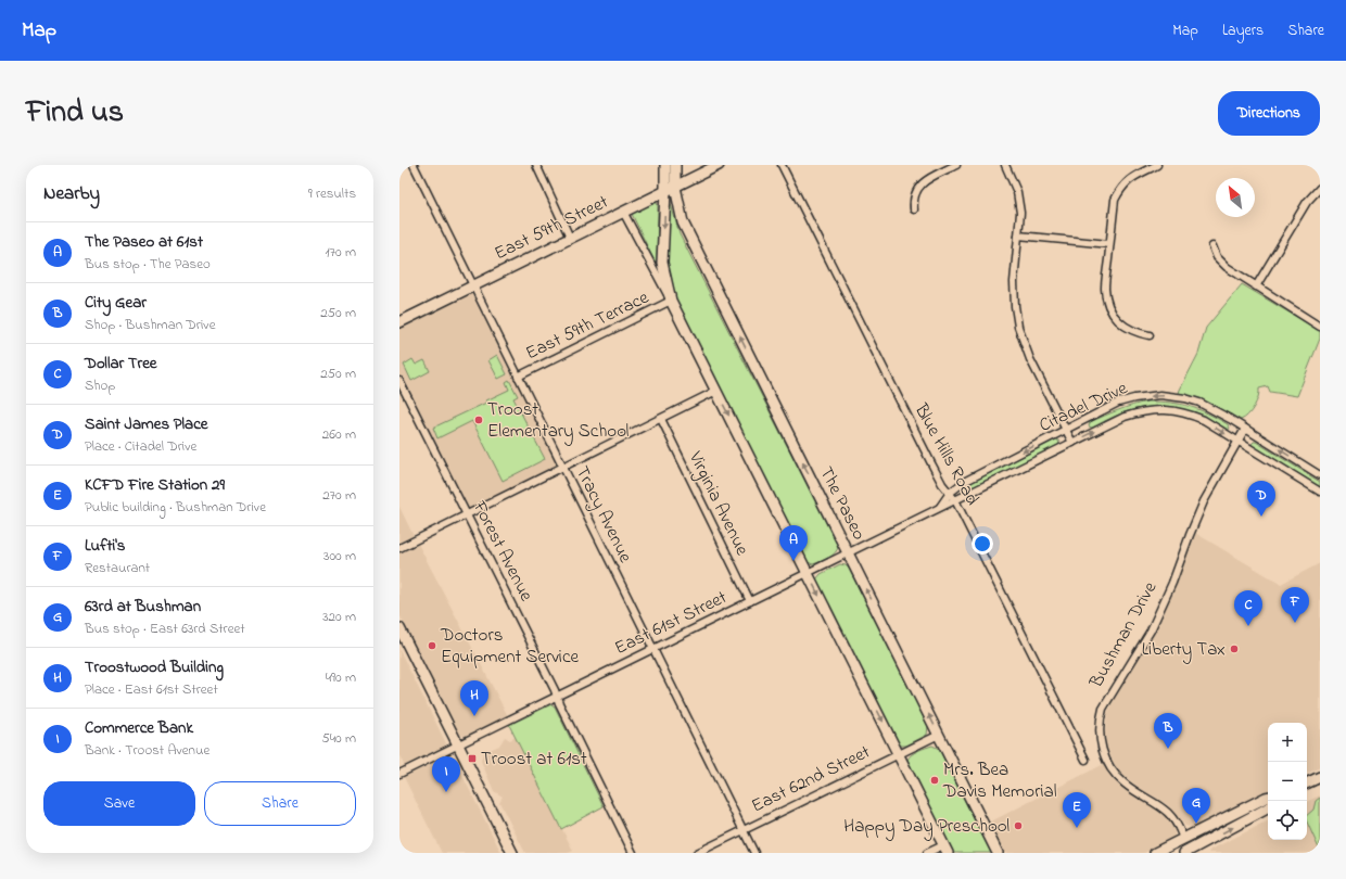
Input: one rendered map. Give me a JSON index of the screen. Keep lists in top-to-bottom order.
{
  "streets": {
    "main road": ["East 59th Street", "The Paseo"],
    "street": [
      "East 59th Terrace",
      "Citadel Drive",
      "Blue Hills Road",
      "Virginia Avenue",
      "Tracy Avenue",
      "Forest Avenue",
      "East 61st Street",
      "Bushman Drive",
      "East 62nd Street"
    ]
  },
  "crossings": [
    ["East 59th Street", "The Paseo"],
    ["East 59th Street", "Tracy Avenue"],
    ["East 59th Terrace", "The Paseo"],
    ["East 59th Terrace", "Tracy Avenue"],
    ["Citadel Drive", "Blue Hills Road"],
    ["Citadel Drive", "East 61st Street"],
    ["Citadel Drive", "Bushman Drive"],
    ["Blue Hills Road", "East 61st Street"],
    ["Virginia Avenue", "East 61st Street"],
    ["The Paseo", "East 61st Street"],
    ["The Paseo", "East 62nd Street"],
    ["Tracy Avenue", "East 61st Street"],
    ["Tracy Avenue", "East 62nd Street"],
    ["Forest Avenue", "East 61st Street"]
  ],
  "places": {
    "other": [
      "Troost Elementary School",
      "Doctors Equipment Service",
      "Liberty Tax",
      "Mrs. Bea Davis Memorial",
      "Happy Day Preschool"
    ],
    "transit": ["Troost at 61st"]
  },
  "north": "top left",
  "page": {
    "header": "Map",
    "nav": ["Map", "Layers", "Share"],
    "title": "Find us",
    "buttons": [
      "Directions",
      ["Save", "Share"]
    ],
    "heading": ["Nearby", "9 results"],
    "list": [
      {
        "mark": "A",
        "name": "The Paseo at 61st",
        "note": "Bus stop · The Paseo",
        "value": "170 m"
      },
      {
        "mark": "B",
        "name": "City Gear",
        "note": "Shop · Bushman Drive",
        "value": "250 m"
      },
      {
        "mark": "C",
        "name": "Dollar Tree",
        "note": "Shop",
        "value": "250 m"
      },
      {
        "mark": "D",
        "name": "Saint James Place",
        "note": "Place · Citadel Drive",
        "value": "260 m"
      },
      {
        "mark": "E",
        "name": "KCFD Fire Station 29",
        "note": "Public building · Bushman Drive",
        "value": "270 m"
      },
      {
        "mark": "F",
        "name": "Lufti's",
        "note": "Restaurant",
        "value": "300 m"
      },
      {
        "mark": "G",
        "name": "63rd at Bushman",
        "note": "Bus stop · East 63rd Street",
        "value": "320 m"
      },
      {
        "mark": "H",
        "name": "Troostwood Building",
        "note": "Place · East 61st Street",
        "value": "490 m"
      },
      {
        "mark": "I",
        "name": "Commerce Bank",
        "note": "Bank · Troost Avenue",
        "value": "540 m"
      }
    ],
    "pins": [
      "D",
      "A",
      "F",
      "C",
      "H",
      "B",
      "I",
      "G",
      "E"
    ],
    "map_buttons": ["+", "−"]
  }
}
